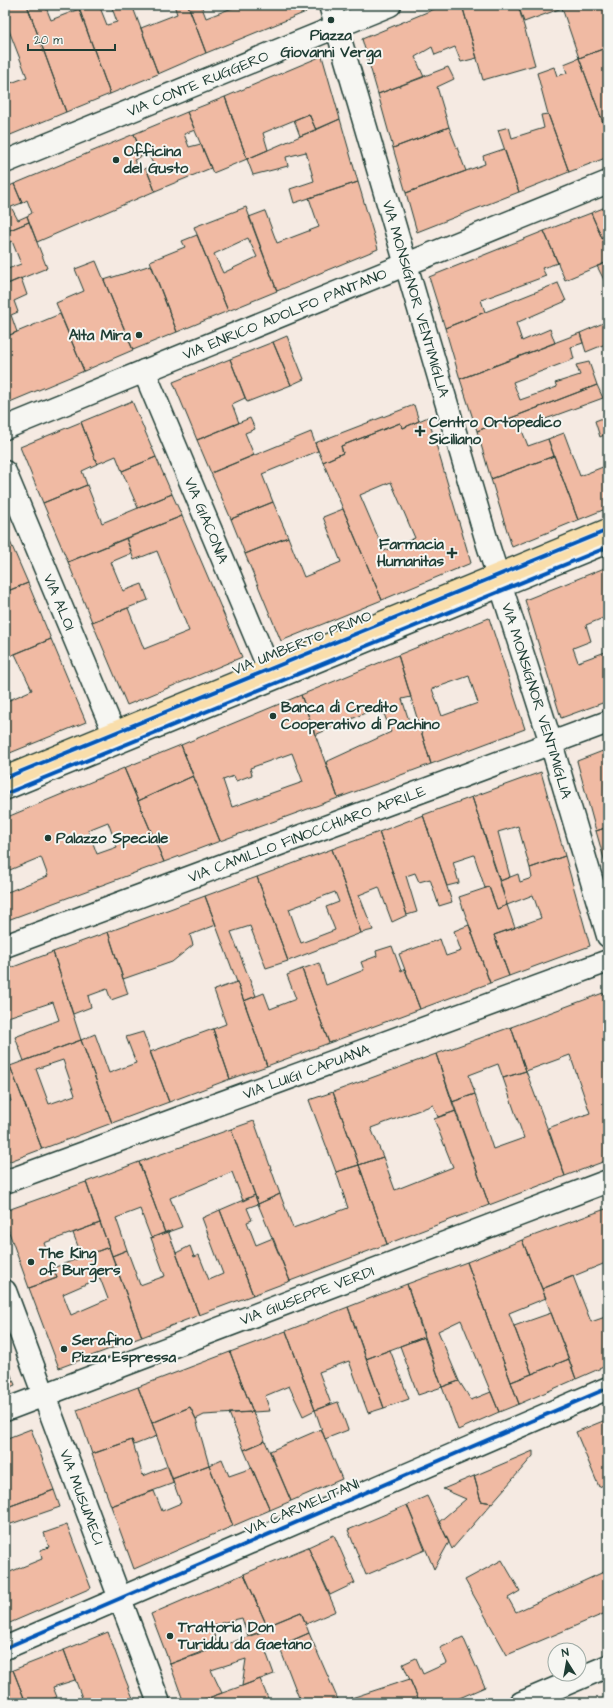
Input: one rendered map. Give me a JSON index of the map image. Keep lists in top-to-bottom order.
{
  "streets": {
    "main road": ["VIA UMBERTO PRIMO"],
    "street": [
      "VIA CONTE RUGGERO",
      "VIA MONSIGNOR VENTIMIGLIA",
      "VIA ENRICO ADOLFO PANTANO",
      "VIA GIACONIA",
      "VIA ALOI",
      "VIA CAMILLO FINOCCHIARO APRILE",
      "VIA LUIGI CAPUANA",
      "VIA GIUSEPPE VERDI",
      "VIA MUSUMECI",
      "VIA CARMELITANI"
    ]
  },
  "crossings": [
    ["VIA CONTE RUGGERO", "VIA MONSIGNOR VENTIMIGLIA"],
    ["VIA MONSIGNOR VENTIMIGLIA", "VIA ENRICO ADOLFO PANTANO"],
    ["VIA MONSIGNOR VENTIMIGLIA", "VIA UMBERTO PRIMO"],
    ["VIA MONSIGNOR VENTIMIGLIA", "VIA CAMILLO FINOCCHIARO APRILE"],
    ["VIA ENRICO ADOLFO PANTANO", "VIA GIACONIA"],
    ["VIA GIACONIA", "VIA UMBERTO PRIMO"],
    ["VIA ALOI", "VIA UMBERTO PRIMO"],
    ["VIA GIUSEPPE VERDI", "VIA MUSUMECI"],
    ["VIA MUSUMECI", "VIA CARMELITANI"]
  ],
  "places": {
    "other": [
      "Piazza Giovanni Verga",
      "Officina del Gusto",
      "Alta Mira",
      "Banca di Credito Cooperativo di Pachino",
      "Palazzo Speciale",
      "The King of Burgers",
      "Serafino Pizza Espressa",
      "Trattoria Don Turiddu da Gaetano"
    ],
    "health": ["Centro Ortopedico Siciliano", "Farmacia Humanitas"]
  },
  "scale_bar": "20 m",
  "north": "top"
}
